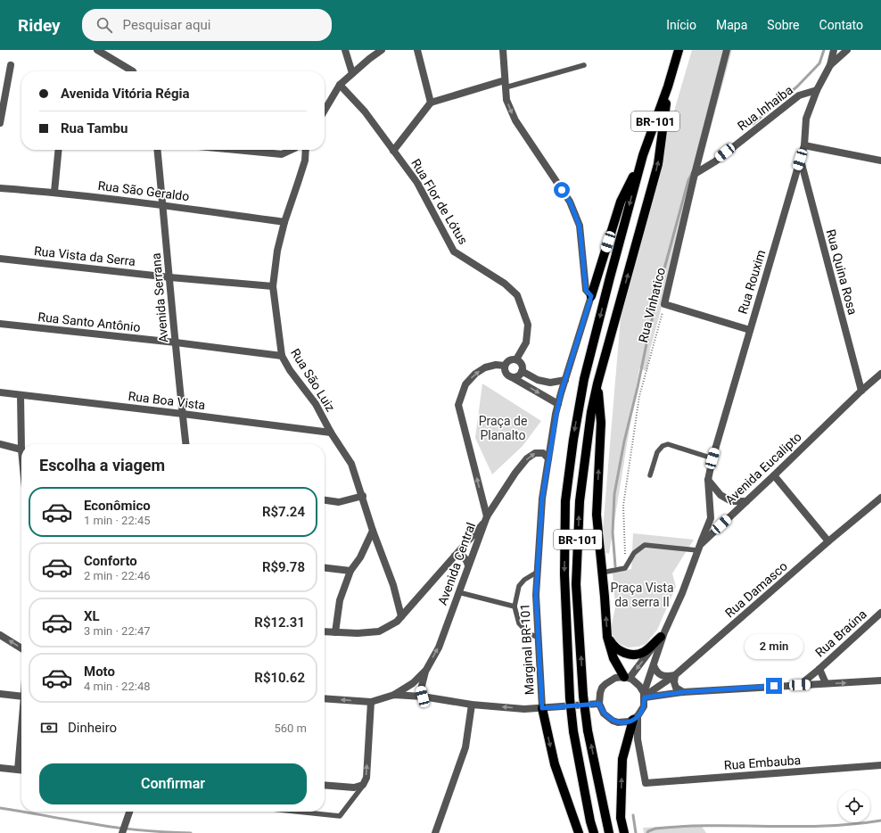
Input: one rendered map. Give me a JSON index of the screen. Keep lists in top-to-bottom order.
{
  "streets": {
    "main road": ["BR-101"],
    "street": [
      "Rua Inhaiba",
      "Rua São Geraldo",
      "Rua Flor de Lótus",
      "Rua Vista da Serra",
      "Rua Quina Rosa",
      "Rua Rouxim",
      "Avenida Serrana",
      "Rua Vinhatico",
      "Rua Santo Antônio",
      "Rua São Luiz",
      "Rua Boa Vista",
      "Avenida Eucalipto",
      "Avenida Central",
      "Rua Damasco",
      "Rua Braúna",
      "Marginal BR-101",
      "Rua Embauba"
    ]
  },
  "crossings": [
    ["Rua Inhaiba", "Rua Rouxim"],
    ["Rua Inhaiba", "Rua Vinhatico"],
    ["Rua São Geraldo", "Avenida Serrana"],
    ["Rua São Geraldo", "Rua São Luiz"],
    ["Rua Vista da Serra", "Avenida Serrana"],
    ["Rua Vista da Serra", "Rua São Luiz"],
    ["Rua Quina Rosa", "Rua Rouxim"],
    ["Rua Quina Rosa", "Avenida Eucalipto"],
    ["Rua Rouxim", "Avenida Eucalipto"],
    ["Avenida Serrana", "Rua Santo Antônio"],
    ["Avenida Serrana", "Rua Boa Vista"],
    ["Rua Santo Antônio", "Rua São Luiz"],
    ["Rua São Luiz", "Rua Boa Vista"],
    ["Avenida Eucalipto", "Rua Damasco"],
    ["Avenida Eucalipto", "Rua Embauba"],
    ["Avenida Central", "Marginal BR-101"],
    ["Rua Damasco", "Rua Embauba"]
  ],
  "one_way": ["Avenida Central"],
  "parks": ["Praça de Planalto", "Praça Vista da serra II"],
  "page": {
    "header": "Ridey",
    "search": "Pesquisar aqui",
    "nav": [
      "Início",
      "Mapa",
      "Sobre",
      "Contato"
    ],
    "banner": ["Avenida Vitória Régia", "Rua Tambu"],
    "heading": "Escolha a viagem",
    "list": [
      {
        "name": "Econômico",
        "note": "1 min · 22:45",
        "value": "R$7.24"
      },
      {
        "name": "Conforto",
        "note": "2 min · 22:46",
        "value": "R$9.78"
      },
      {
        "name": "XL",
        "note": "3 min · 22:47",
        "value": "R$12.31"
      },
      {
        "name": "Moto",
        "note": "4 min · 22:48",
        "value": "R$10.62"
      }
    ],
    "bubble": "2 min",
    "pay": ["Dinheiro", "560 m"],
    "buttons": "Confirmar"
  }
}
